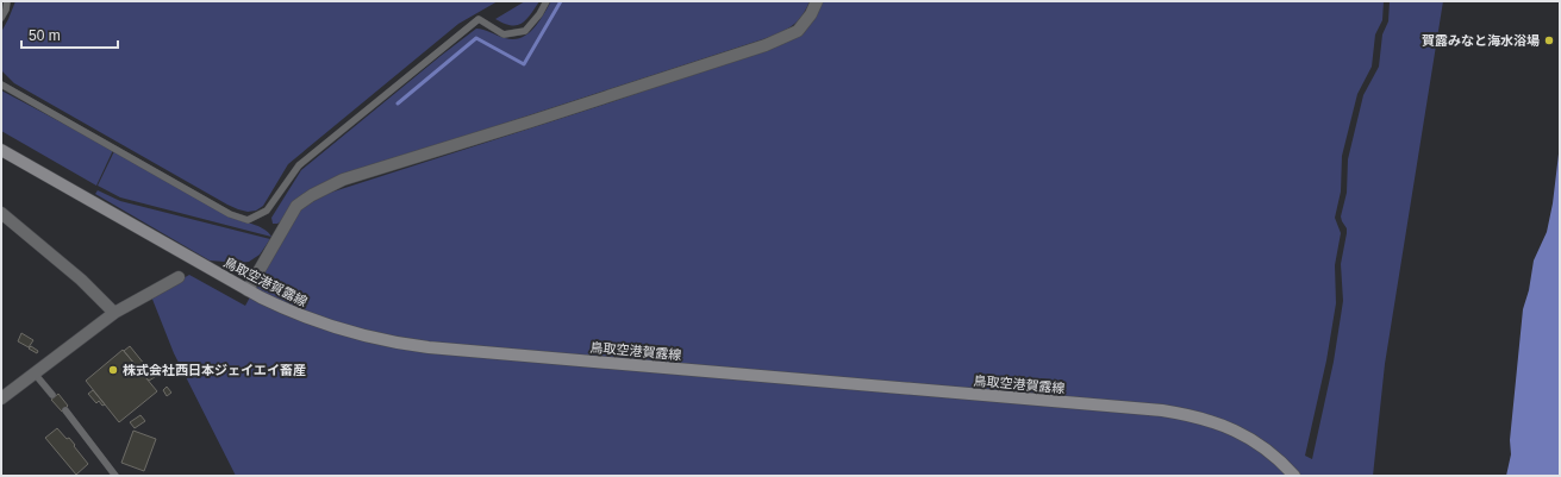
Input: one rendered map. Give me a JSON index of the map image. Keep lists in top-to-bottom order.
{
  "streets": {
    "main road": ["鳥取空港賀露線"]
  },
  "places": ["賀露みなと海水浴場", "株式会社西日本ジェイエイ畜産"],
  "scale_bar": "50 m"
}
